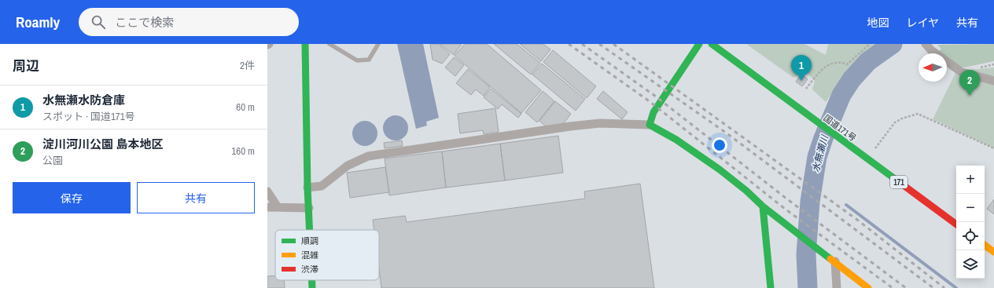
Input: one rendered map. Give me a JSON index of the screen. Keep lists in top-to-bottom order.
{
  "streets": {
    "main road": ["国道171号", "171"]
  },
  "water": ["水無瀬川"],
  "legend": ["順調", "混雑", "渋滞"],
  "north": "left",
  "page": {
    "header": "Roamly",
    "search": "ここで検索",
    "nav": ["地図", "レイヤ", "共有"],
    "heading": ["周辺", "2件"],
    "pins": ["1", "2"],
    "list": [
      {
        "mark": "1",
        "name": "水無瀬水防倉庫",
        "note": "スポット · 国道171号",
        "value": "60 m"
      },
      {
        "mark": "2",
        "name": "淀川河川公園 島本地区",
        "note": "公園",
        "value": "160 m"
      }
    ],
    "map_buttons": ["+", "−"],
    "buttons": ["保存", "共有"]
  }
}
